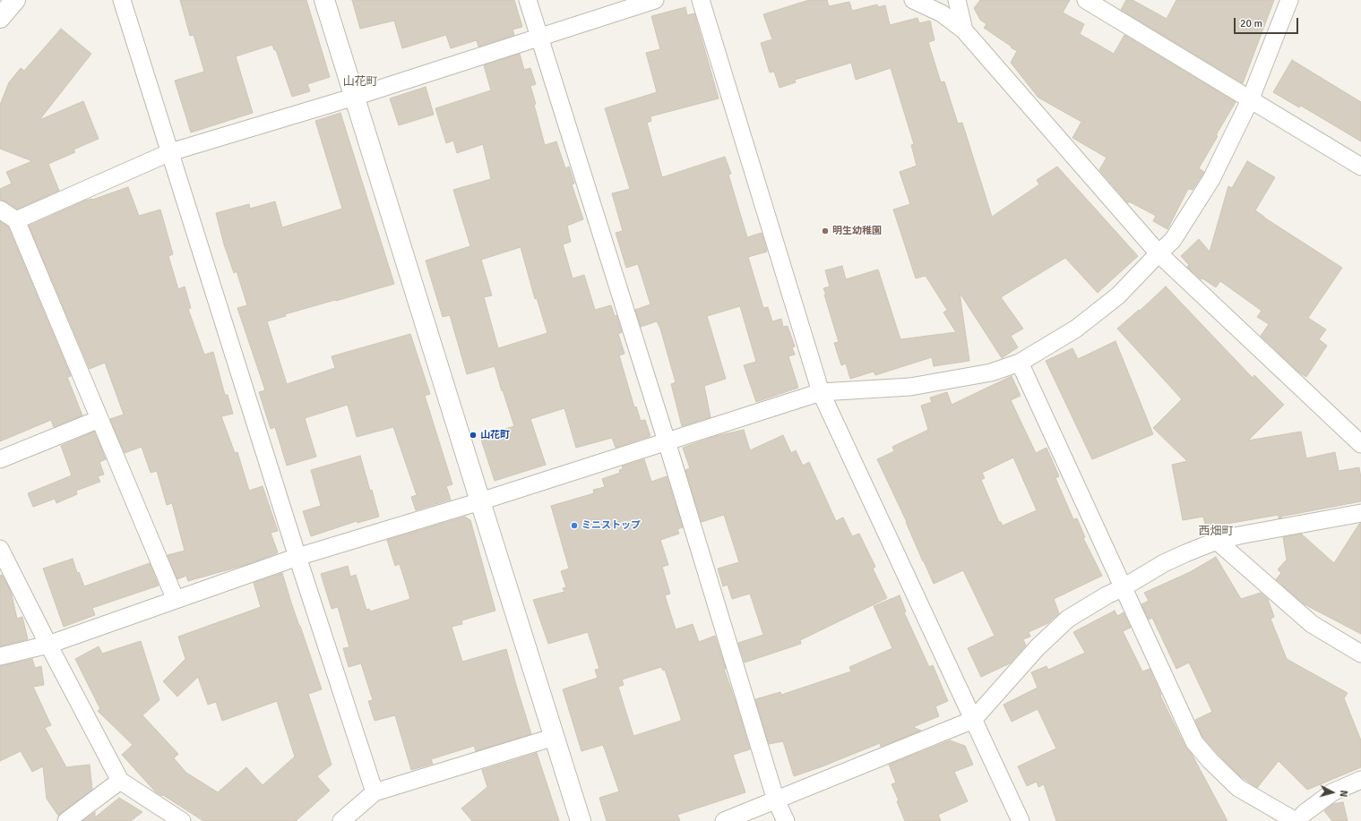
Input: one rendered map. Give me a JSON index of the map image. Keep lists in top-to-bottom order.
{
  "districts": ["山花町", "西畑町"],
  "places": ["明生幼稚園", "山花町", "ミニストップ"],
  "scale_bar": "20 m",
  "north": "right"
}
